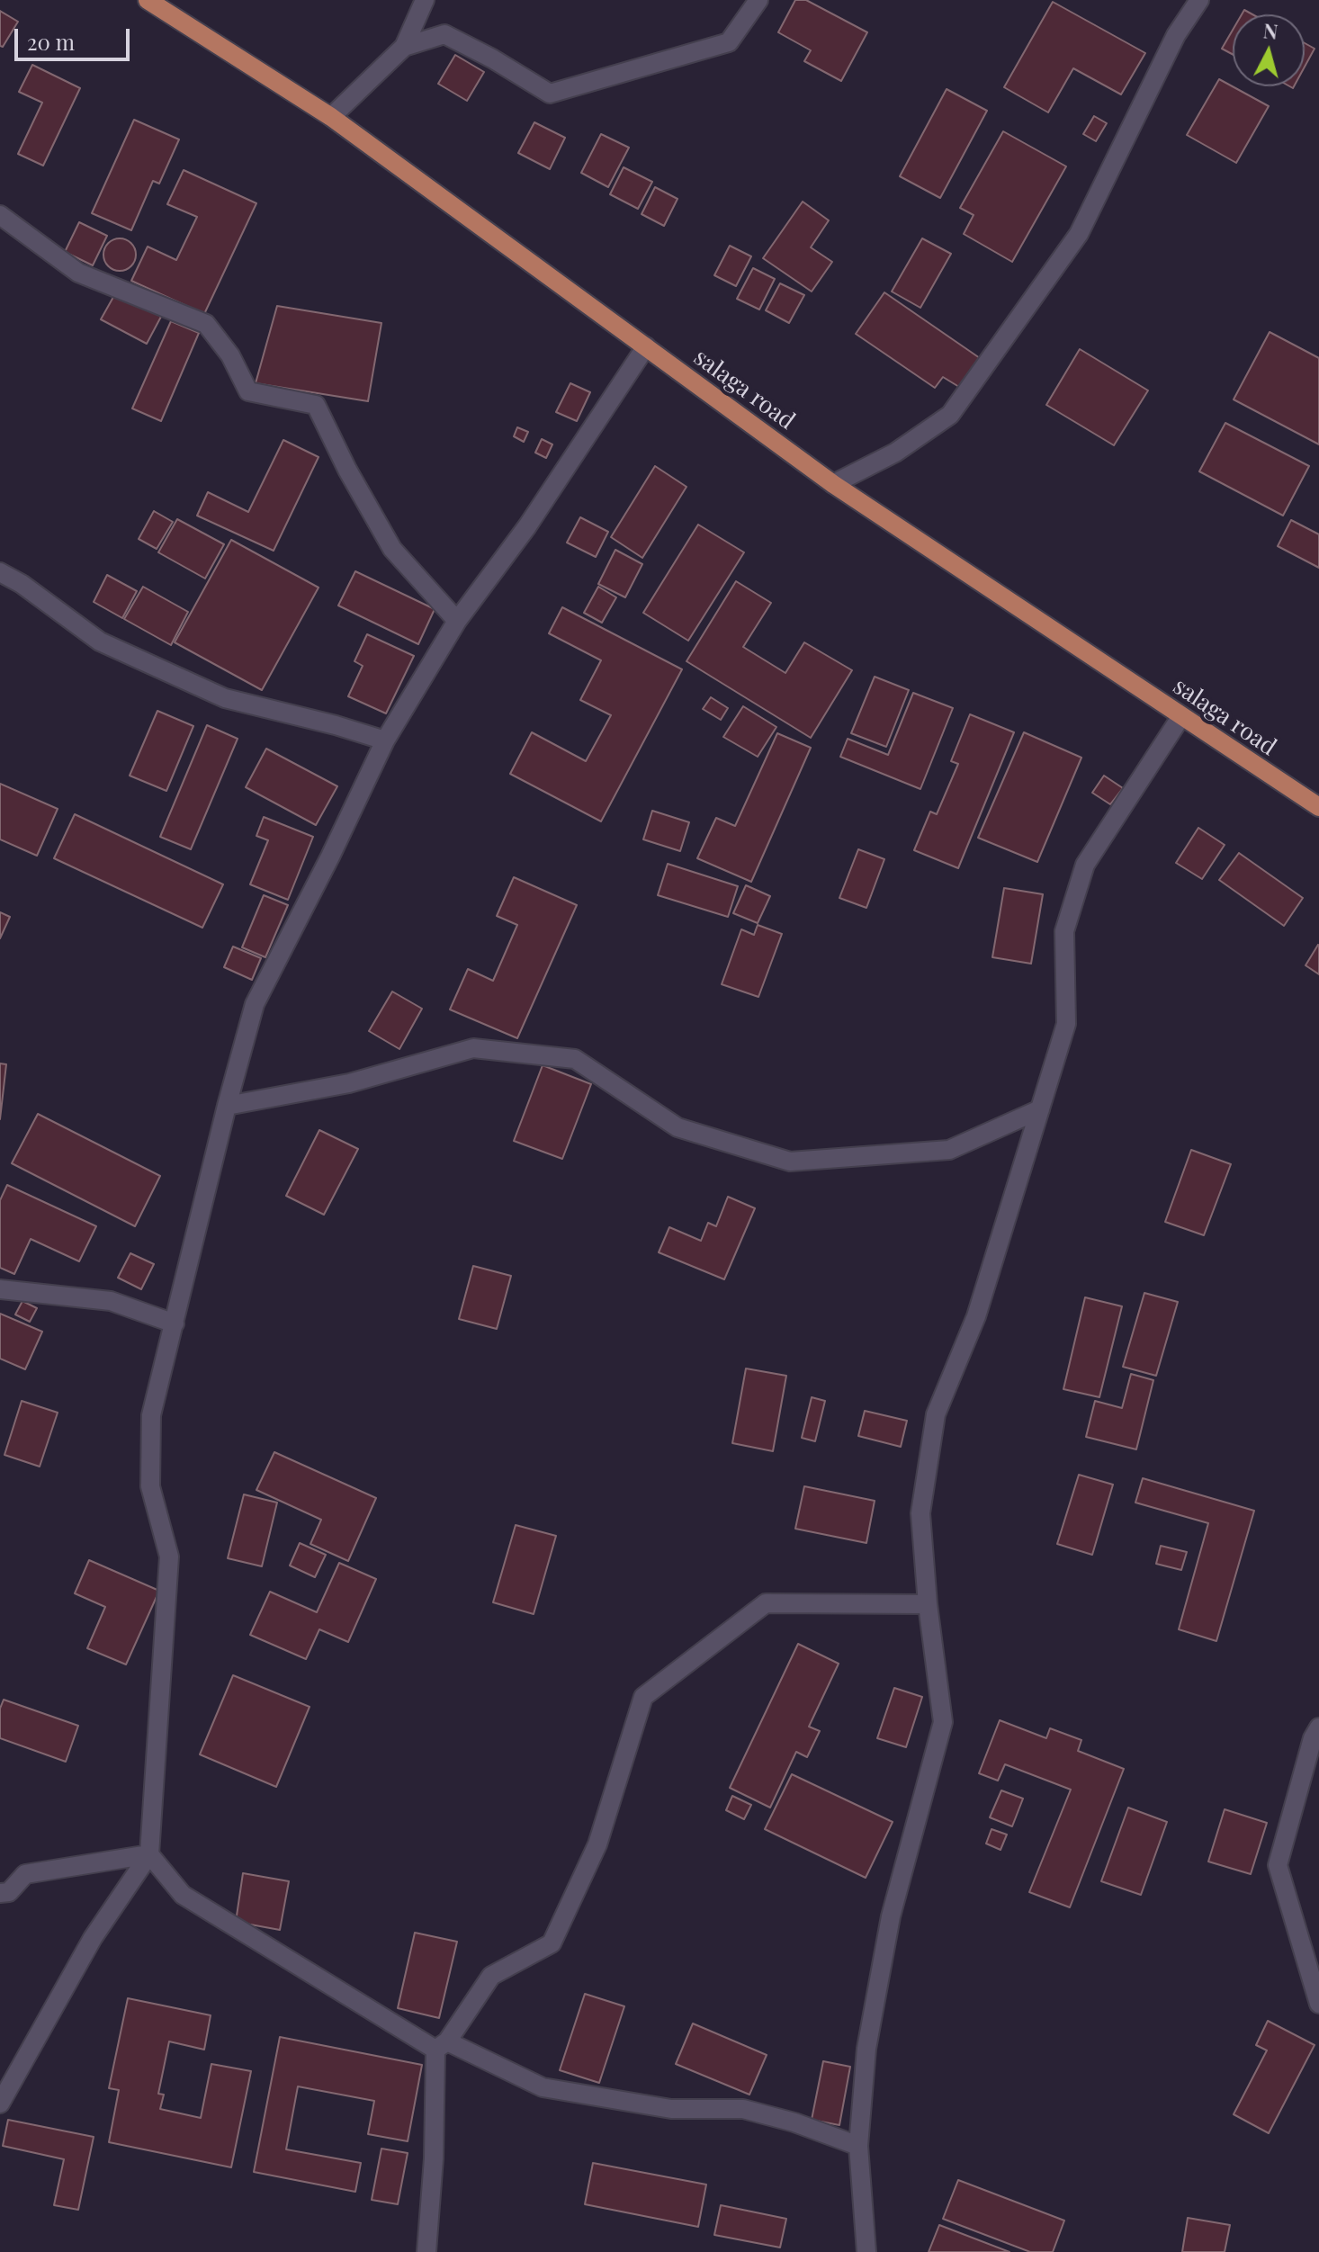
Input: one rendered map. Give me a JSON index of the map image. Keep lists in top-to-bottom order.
{
  "streets": {
    "main road": ["salaga road"]
  },
  "scale_bar": "20 m",
  "north": "top"
}
